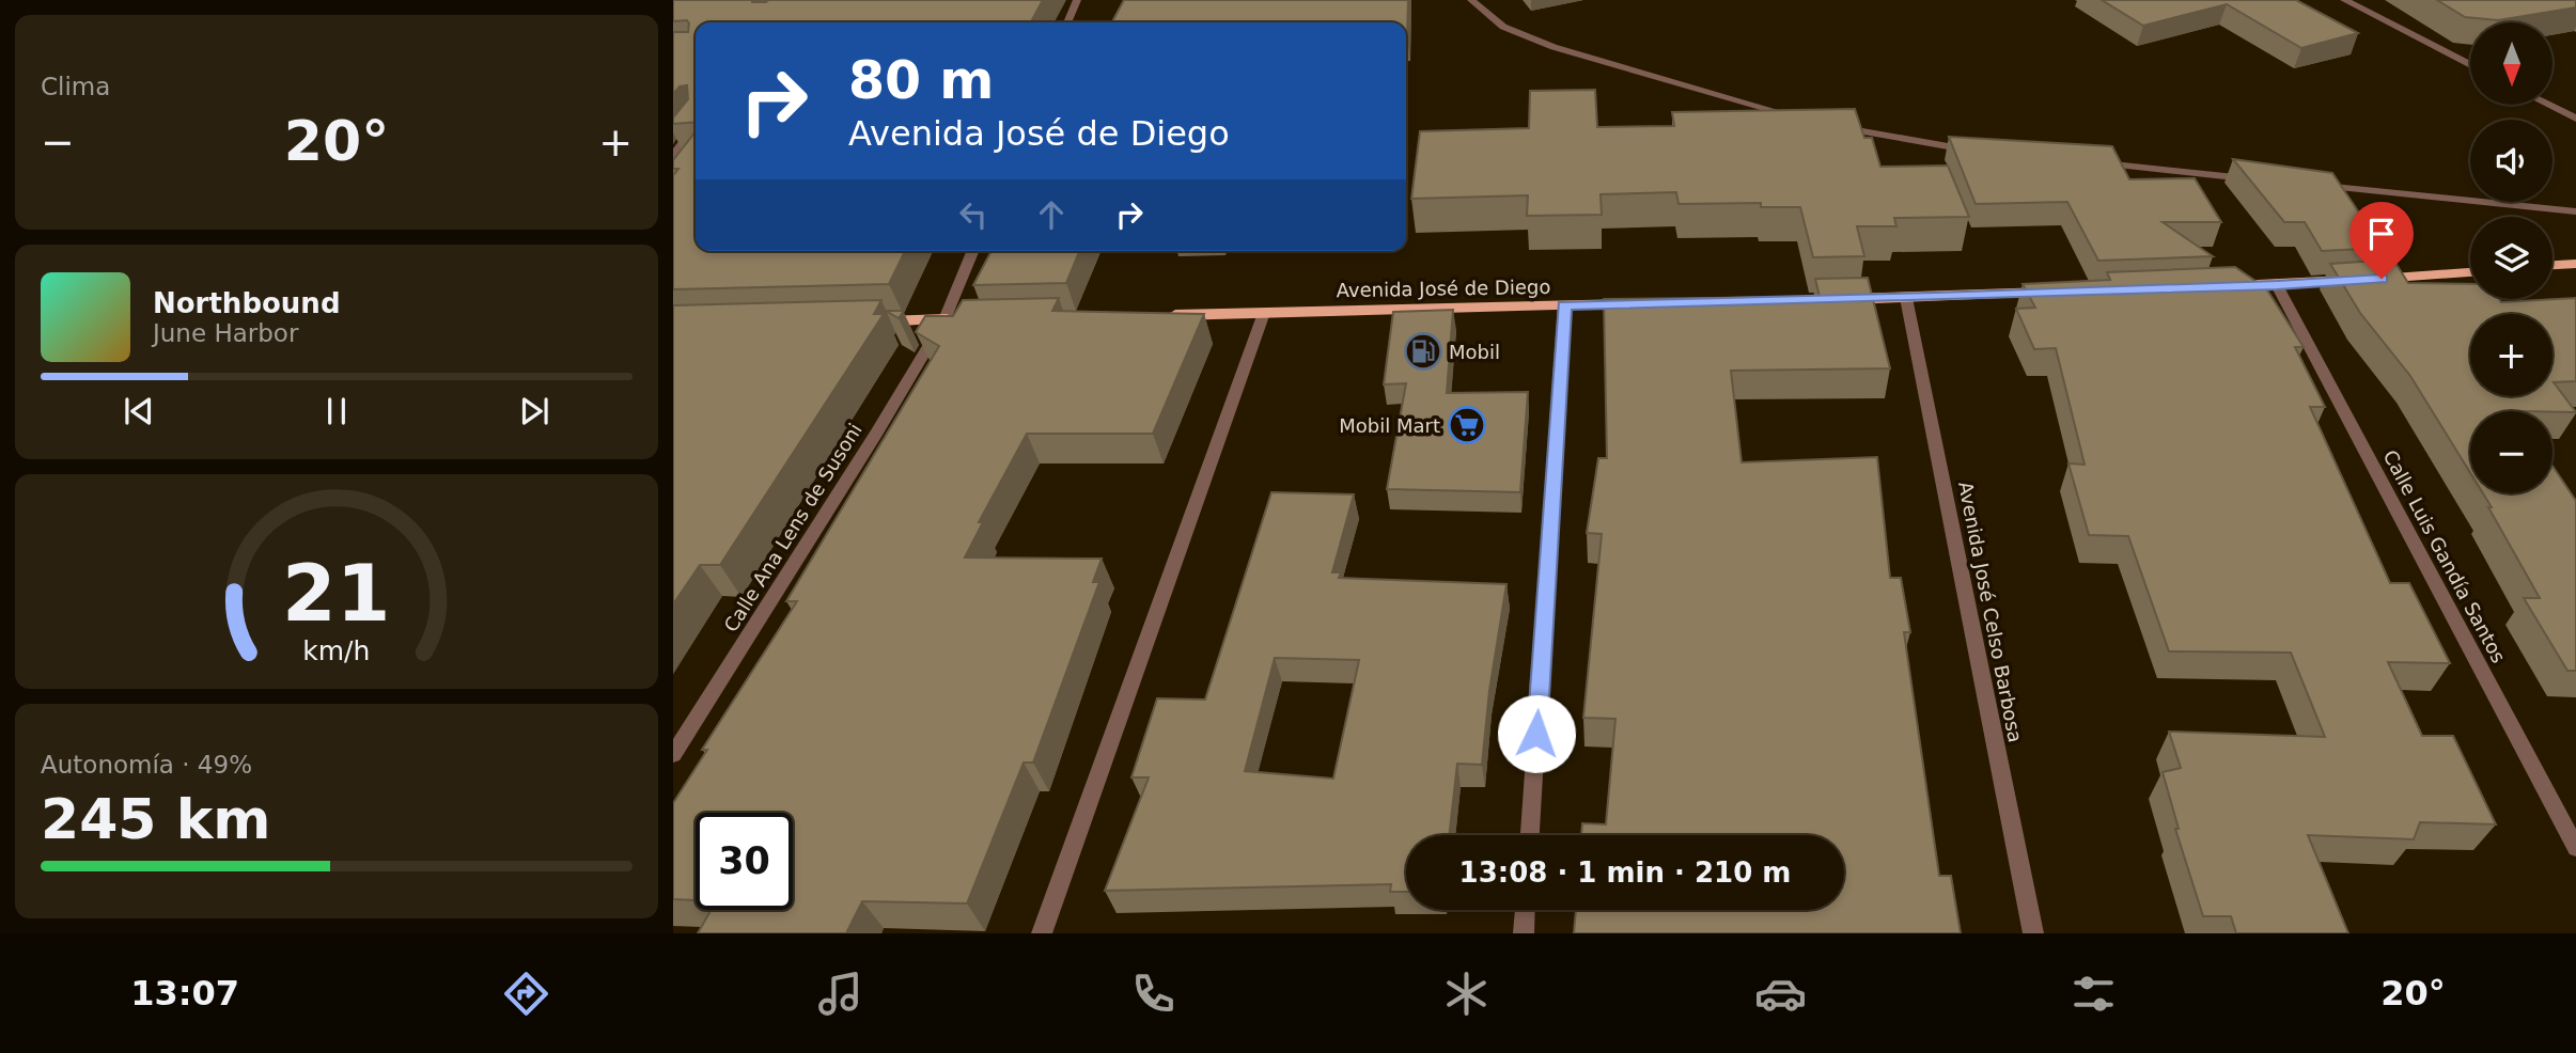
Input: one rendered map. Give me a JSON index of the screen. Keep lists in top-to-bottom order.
{
  "streets": {
    "main road": ["Avenida José de Diego"],
    "street": ["Calle Ana Lens de Susoni", "Calle Luis Gandía Santos", "Avenida José Celso Barbosa"]
  },
  "places": {
    "fuel station": ["Mobil"],
    "supermarket": ["Mobil Mart"]
  },
  "north": "bottom",
  "page": {
    "tile": [
      "Clima",
      ["Autonomía · 49%", "245 km"]
    ],
    "map_buttons": ["+", "−"],
    "turn": ["80 m", "Avenida José de Diego"],
    "heat": ["−", "20°", "+"],
    "song": ["Northbound", "June Harbor"],
    "limit": "30",
    "trip": "13:08 · 1 min · 210 m",
    "tabs": ["13:07", "20°"],
    "gauge": ["21", "km/h"]
  }
}
